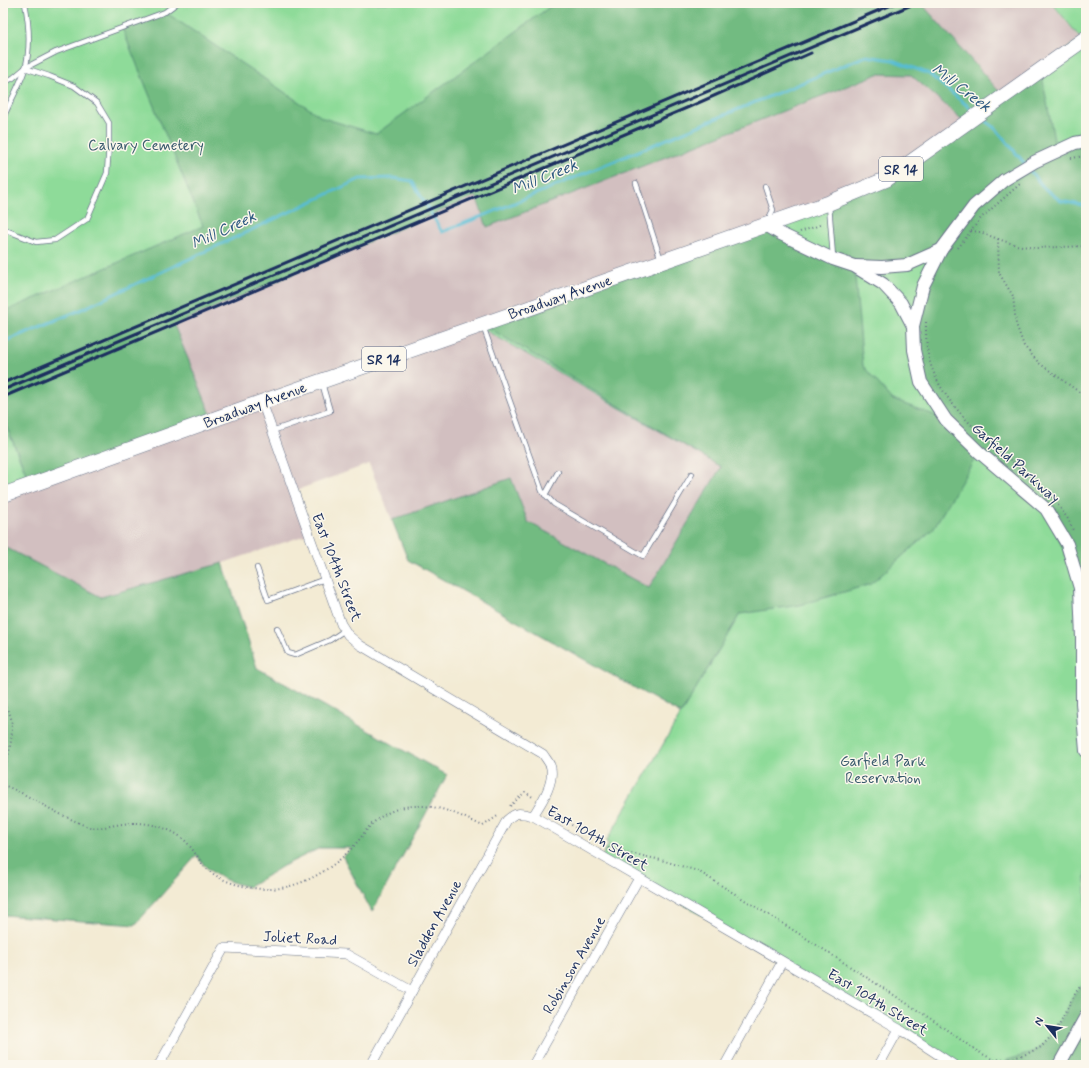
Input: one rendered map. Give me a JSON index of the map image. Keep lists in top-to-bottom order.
{
  "streets": {
    "main road": ["SR 14", "Broadway Avenue"],
    "street": [
      "Garfield Parkway",
      "East 104th Street",
      "Sladden Avenue",
      "Joliet Road",
      "Robinson Avenue"
    ]
  },
  "crossings": [
    ["Broadway Avenue", "Garfield Parkway"],
    ["Broadway Avenue", "East 104th Street"],
    ["East 104th Street", "Sladden Avenue"],
    ["East 104th Street", "Robinson Avenue"],
    ["Sladden Avenue", "Joliet Road"]
  ],
  "water": ["Mill Creek"],
  "parks": ["Calvary Cemetery", "Garfield Park Reservation"],
  "north": "top left"
}
